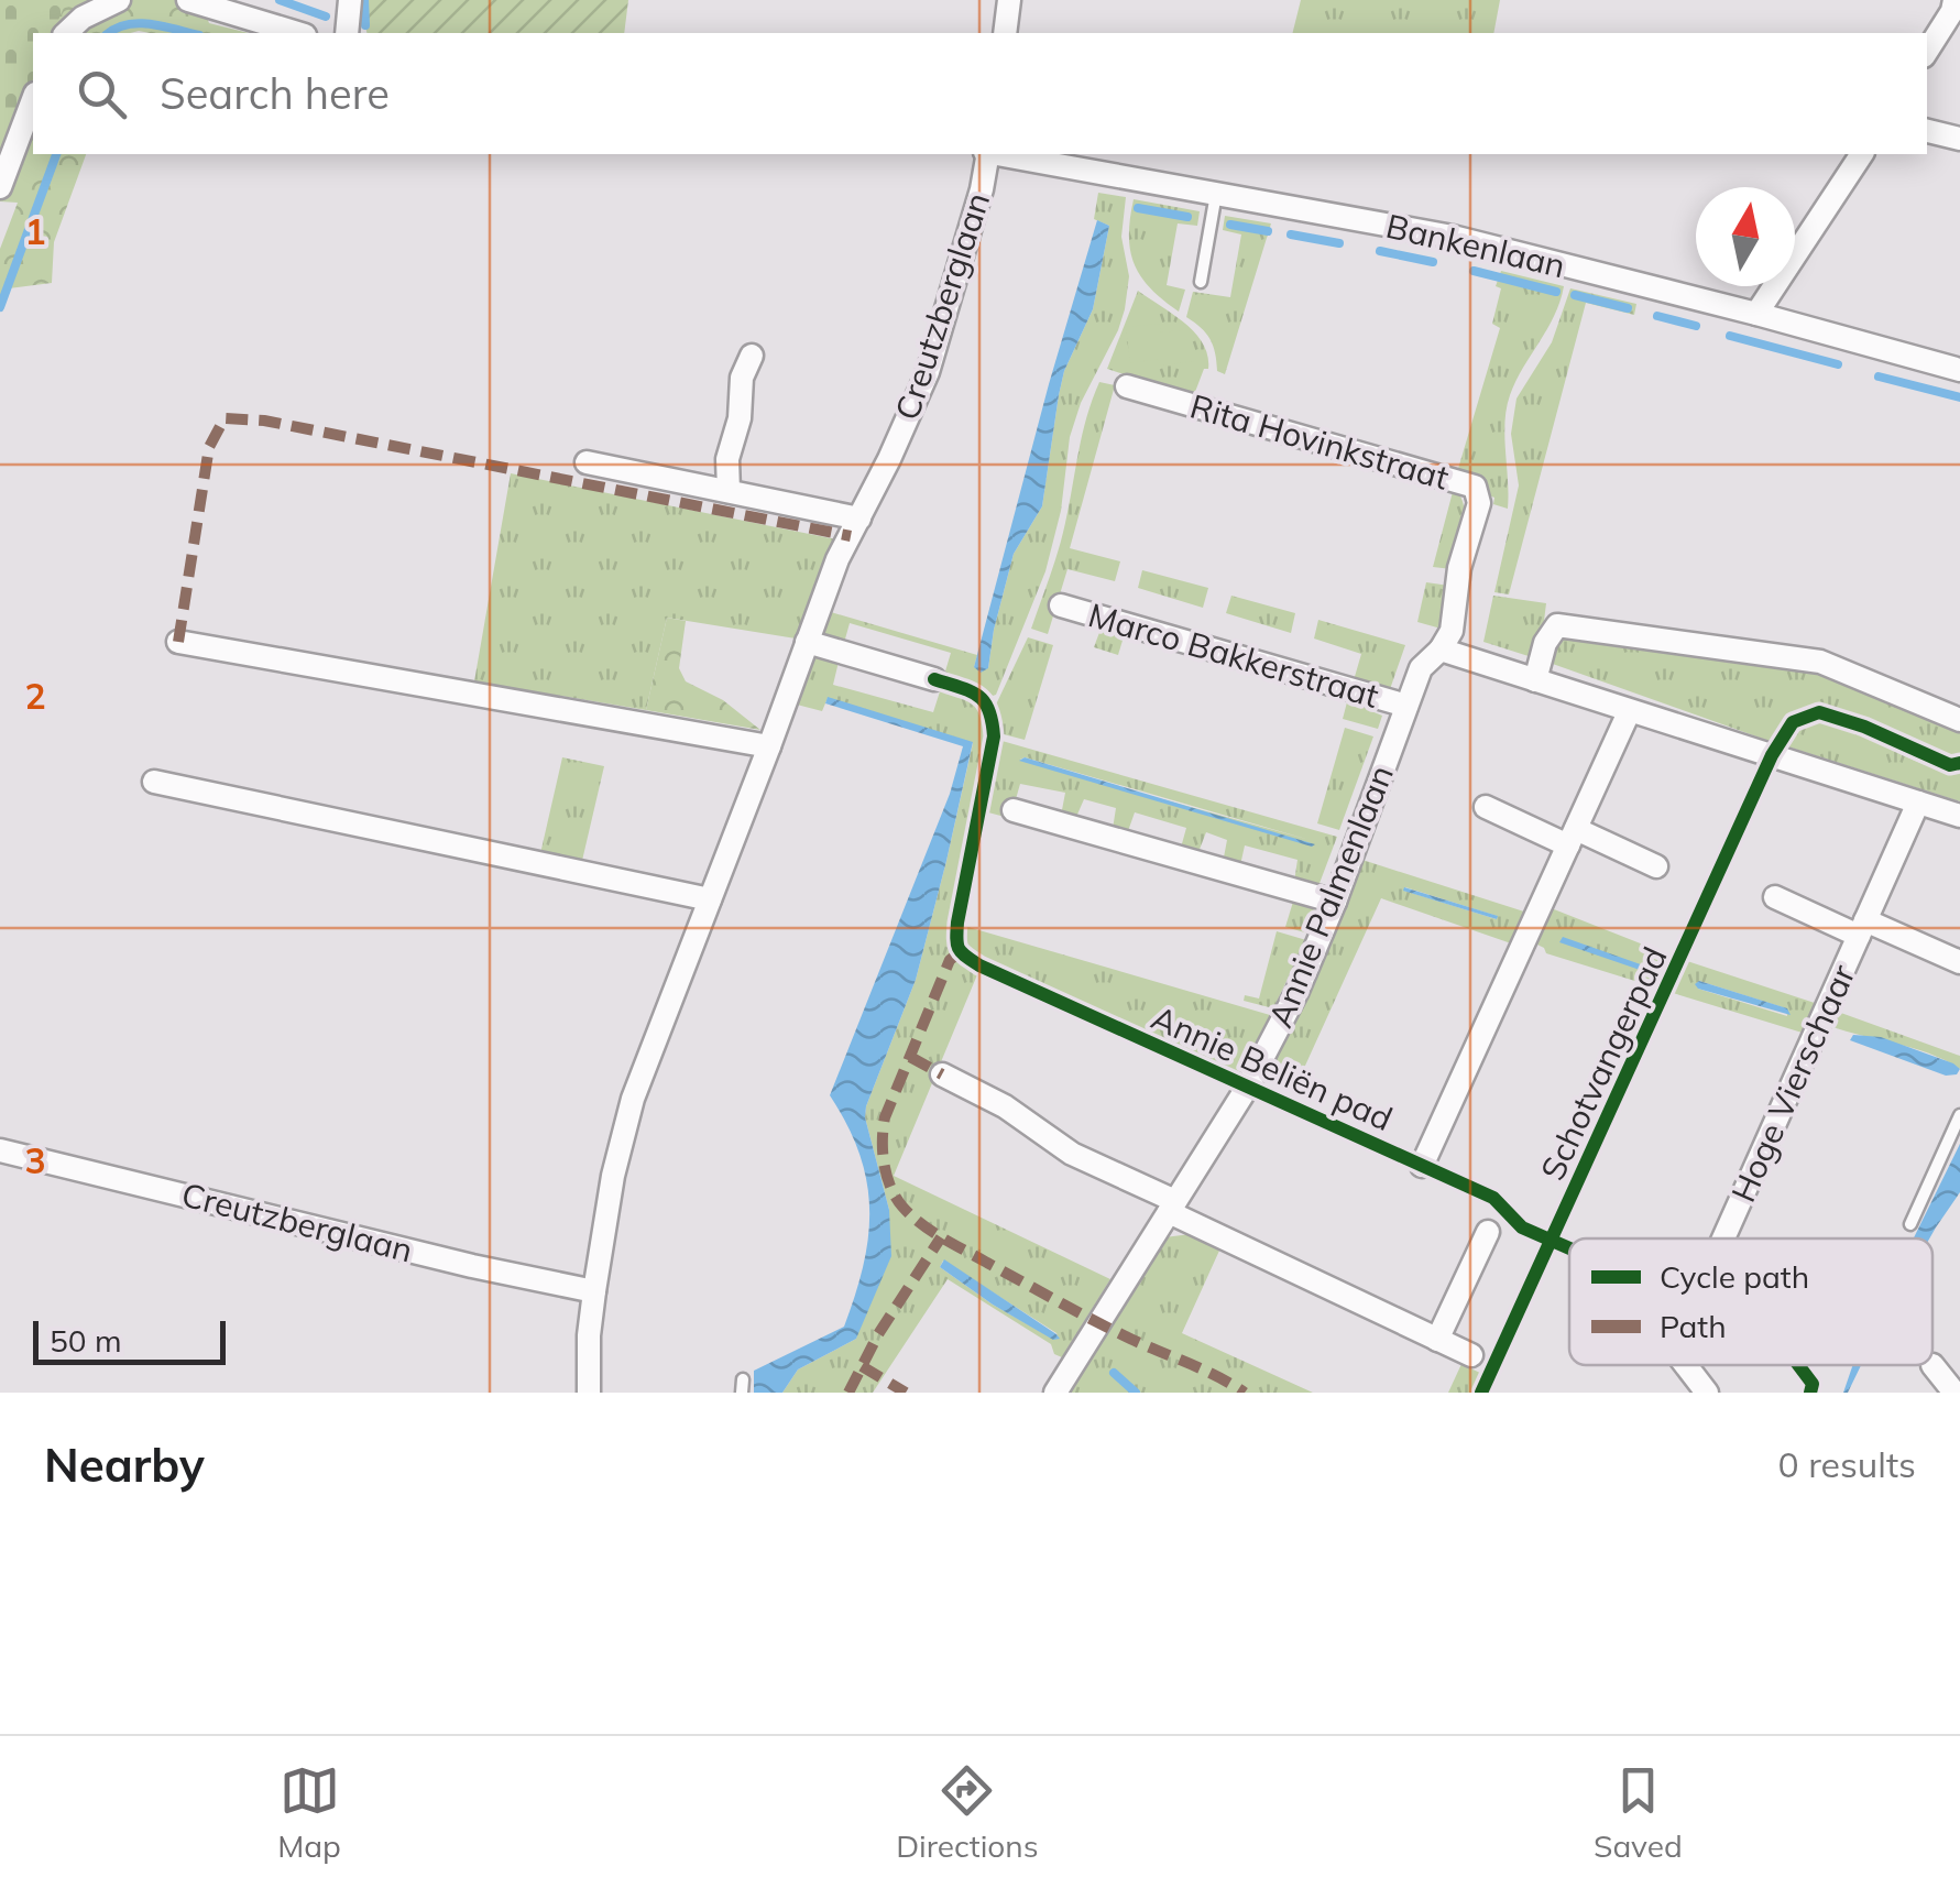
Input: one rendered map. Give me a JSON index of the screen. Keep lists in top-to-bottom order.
{
  "streets": {
    "street": [
      "Bankenlaan",
      "Creutzberglaan",
      "Rita Hovinkstraat",
      "Marco Bakkerstraat",
      "Annie Palmenlaan",
      "Hoge Vierschaar"
    ],
    "cycle path": ["Schotvangerpad", "Annie Beliën pad"]
  },
  "crossings": [
    ["Rita Hovinkstraat", "Annie Palmenlaan"],
    ["Marco Bakkerstraat", "Annie Palmenlaan"]
  ],
  "legend": ["Cycle path", "Path"],
  "scale_bar": "50 m",
  "north": "top",
  "page": {
    "search": "Search here",
    "scale": "50 m",
    "heading": ["Nearby", "0 results"],
    "nav": ["Map", "Directions", "Saved"]
  },
  "grid": {
    "rows": ["1", "2", "3"]
  }
}
